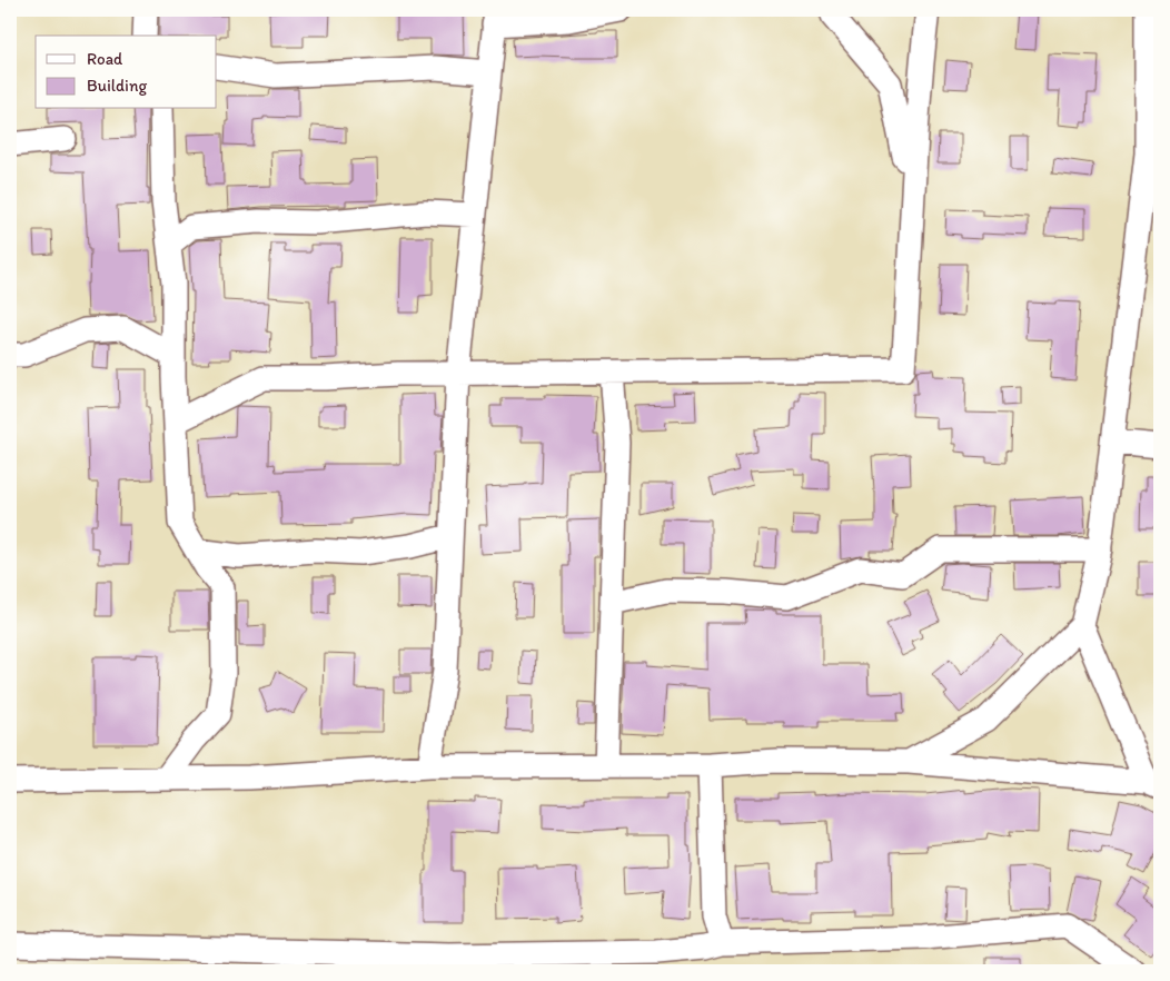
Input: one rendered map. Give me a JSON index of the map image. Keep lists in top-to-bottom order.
{
  "legend": ["Road", "Building"]
}
